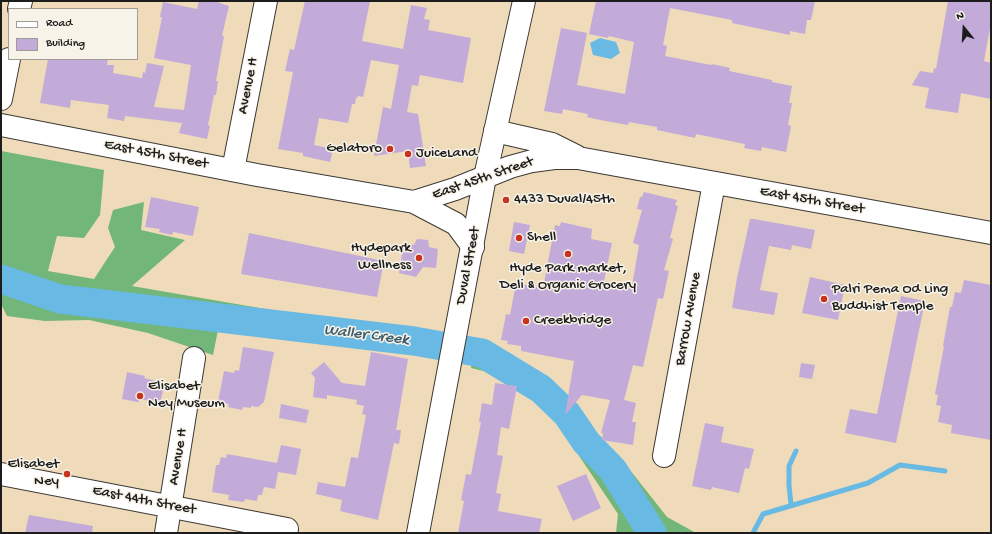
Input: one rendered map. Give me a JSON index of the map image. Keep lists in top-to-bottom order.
{
  "streets": {
    "street": [
      "Avenue H",
      "East 45th Street",
      "Duval Street",
      "Barrow Avenue",
      "East 44th Street"
    ]
  },
  "crossings": [
    ["Avenue H", "East 45th Street"],
    ["Avenue H", "East 44th Street"],
    ["East 45th Street", "Duval Street"],
    ["East 45th Street", "Barrow Avenue"]
  ],
  "water": ["Waller Creek"],
  "places": [
    "Gelatoro",
    "JuiceLand",
    "4433 Duval/45th",
    "Shell",
    "Hyde Park market, Deli & Organic Grocery",
    "Hydepark Wellness",
    "Palri Pema Od Ling Buddhist Temple",
    "Creekbridge",
    "Elisabet Ney Museum",
    "Elisabet Ney"
  ],
  "legend": ["Road", "Building"],
  "north": "top"
}
